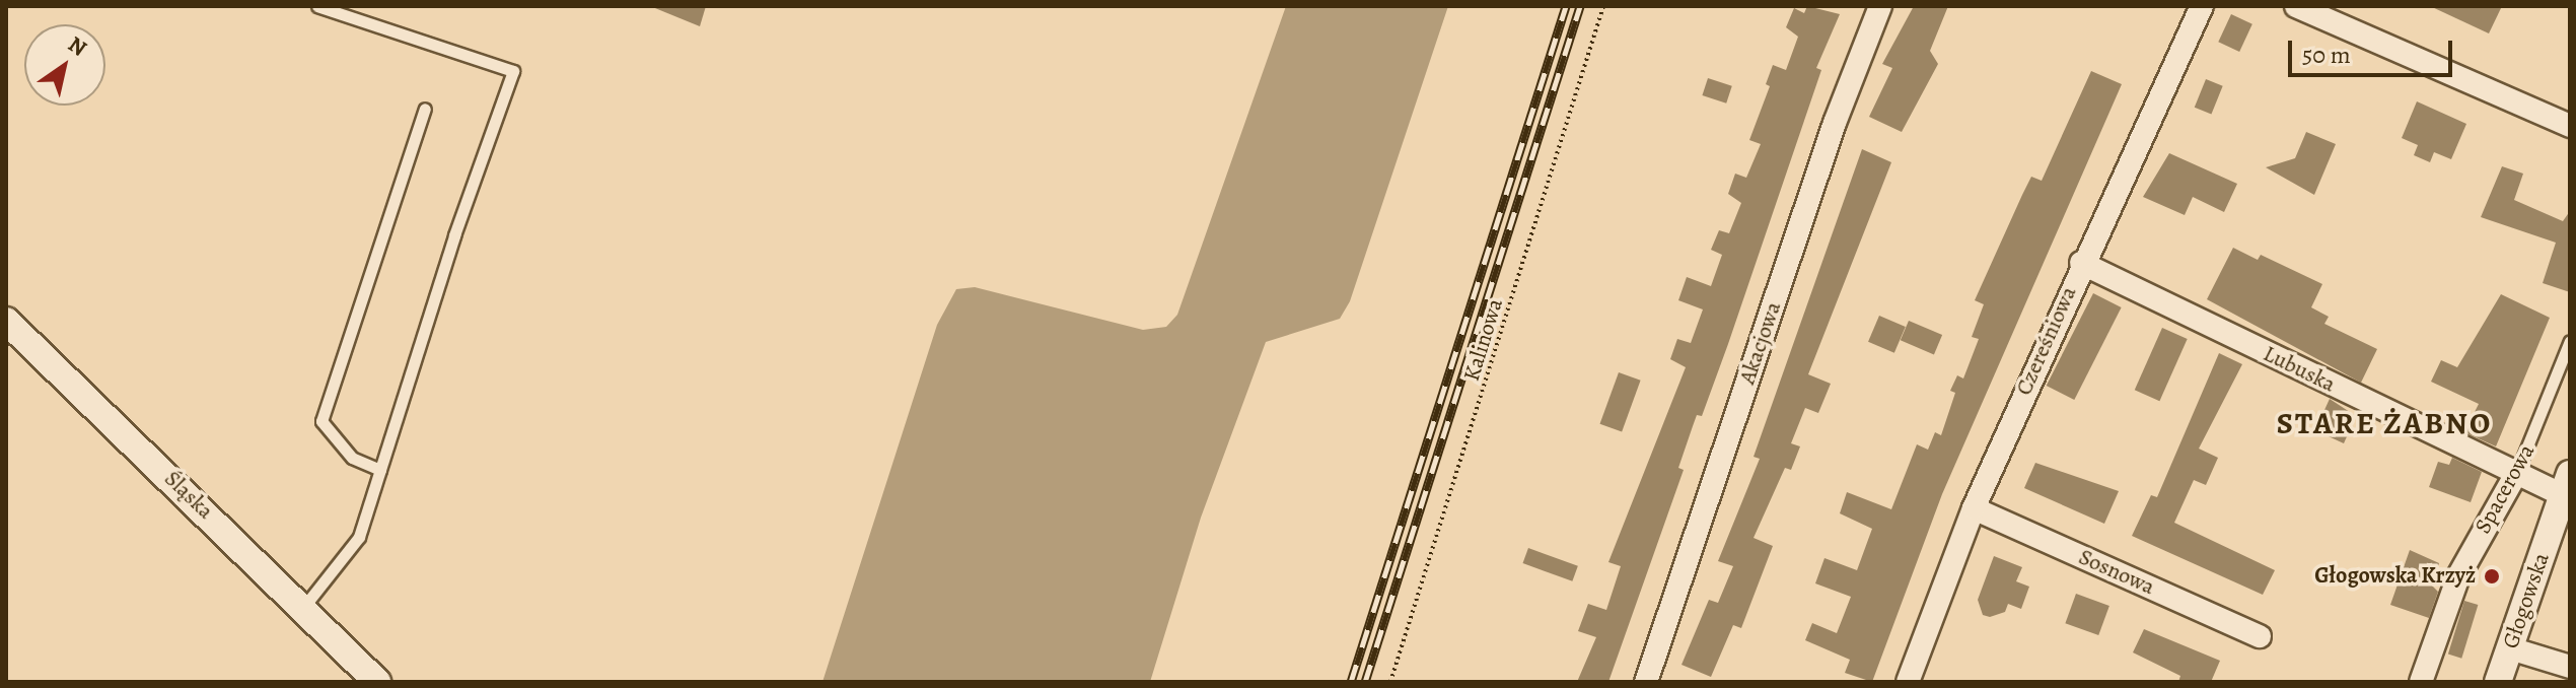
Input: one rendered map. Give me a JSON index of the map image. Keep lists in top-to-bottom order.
{
  "streets": {
    "street": [
      "Czereśniowa",
      "Akacjowa",
      "Lubuska",
      "Spacerowa",
      "Śląska",
      "Sosnowa",
      "Głogowska"
    ],
    "path": ["Kalinowa"]
  },
  "crossings": [
    ["Czereśniowa", "Lubuska"],
    ["Czereśniowa", "Sosnowa"],
    ["Lubuska", "Spacerowa"],
    ["Lubuska", "Głogowska"]
  ],
  "districts": ["STARE ŻABNO"],
  "places": ["Głogowska Krzyż"],
  "scale_bar": "50 m",
  "north": "top right"
}
